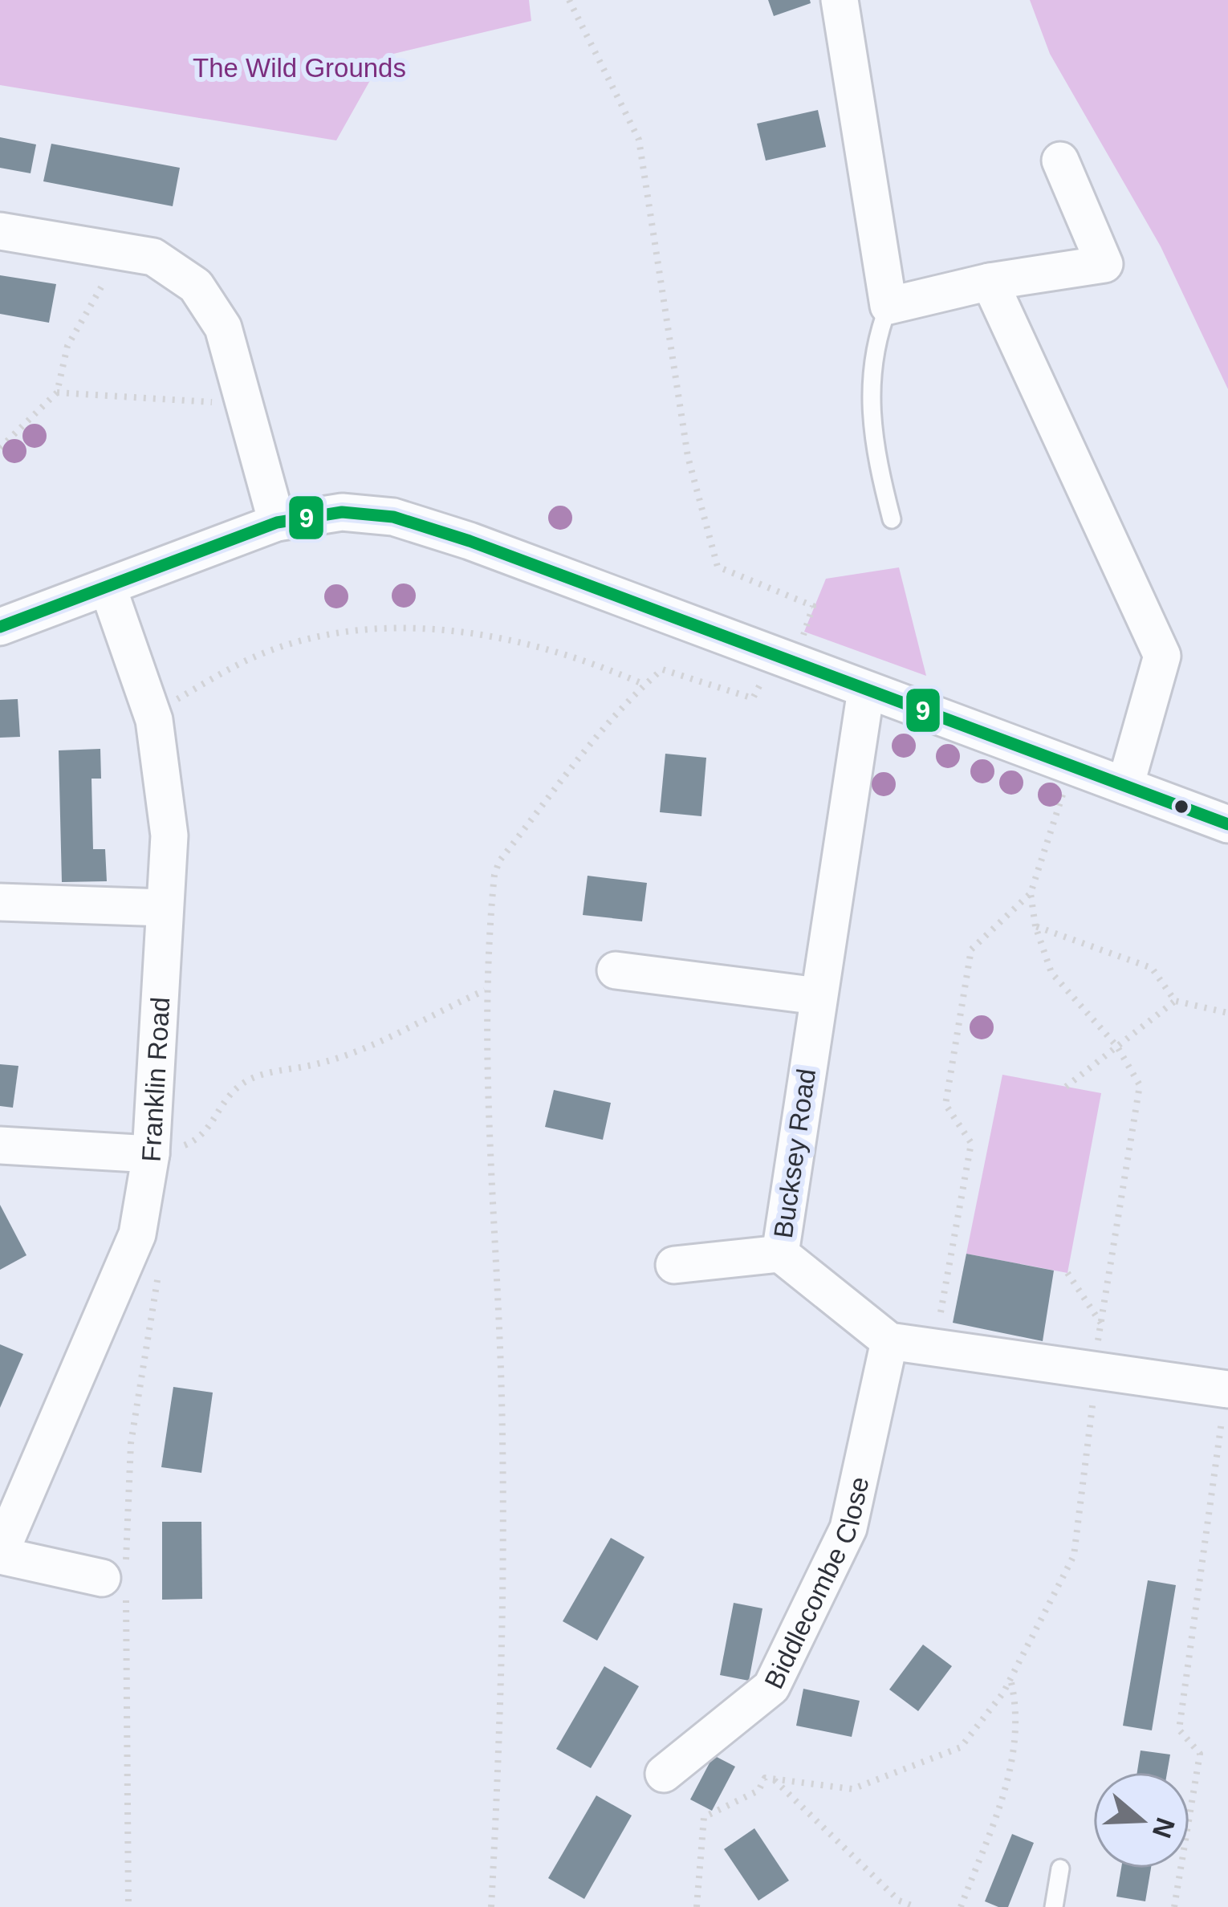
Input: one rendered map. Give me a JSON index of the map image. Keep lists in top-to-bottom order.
{
  "streets": {
    "street": ["Franklin Road", "Bucksey Road", "Biddlecombe Close"]
  },
  "crossings": [
    ["Bucksey Road", "Biddlecombe Close"]
  ],
  "parks": ["The Wild Grounds"],
  "lines": ["transit line 9"],
  "north": "right"
}
